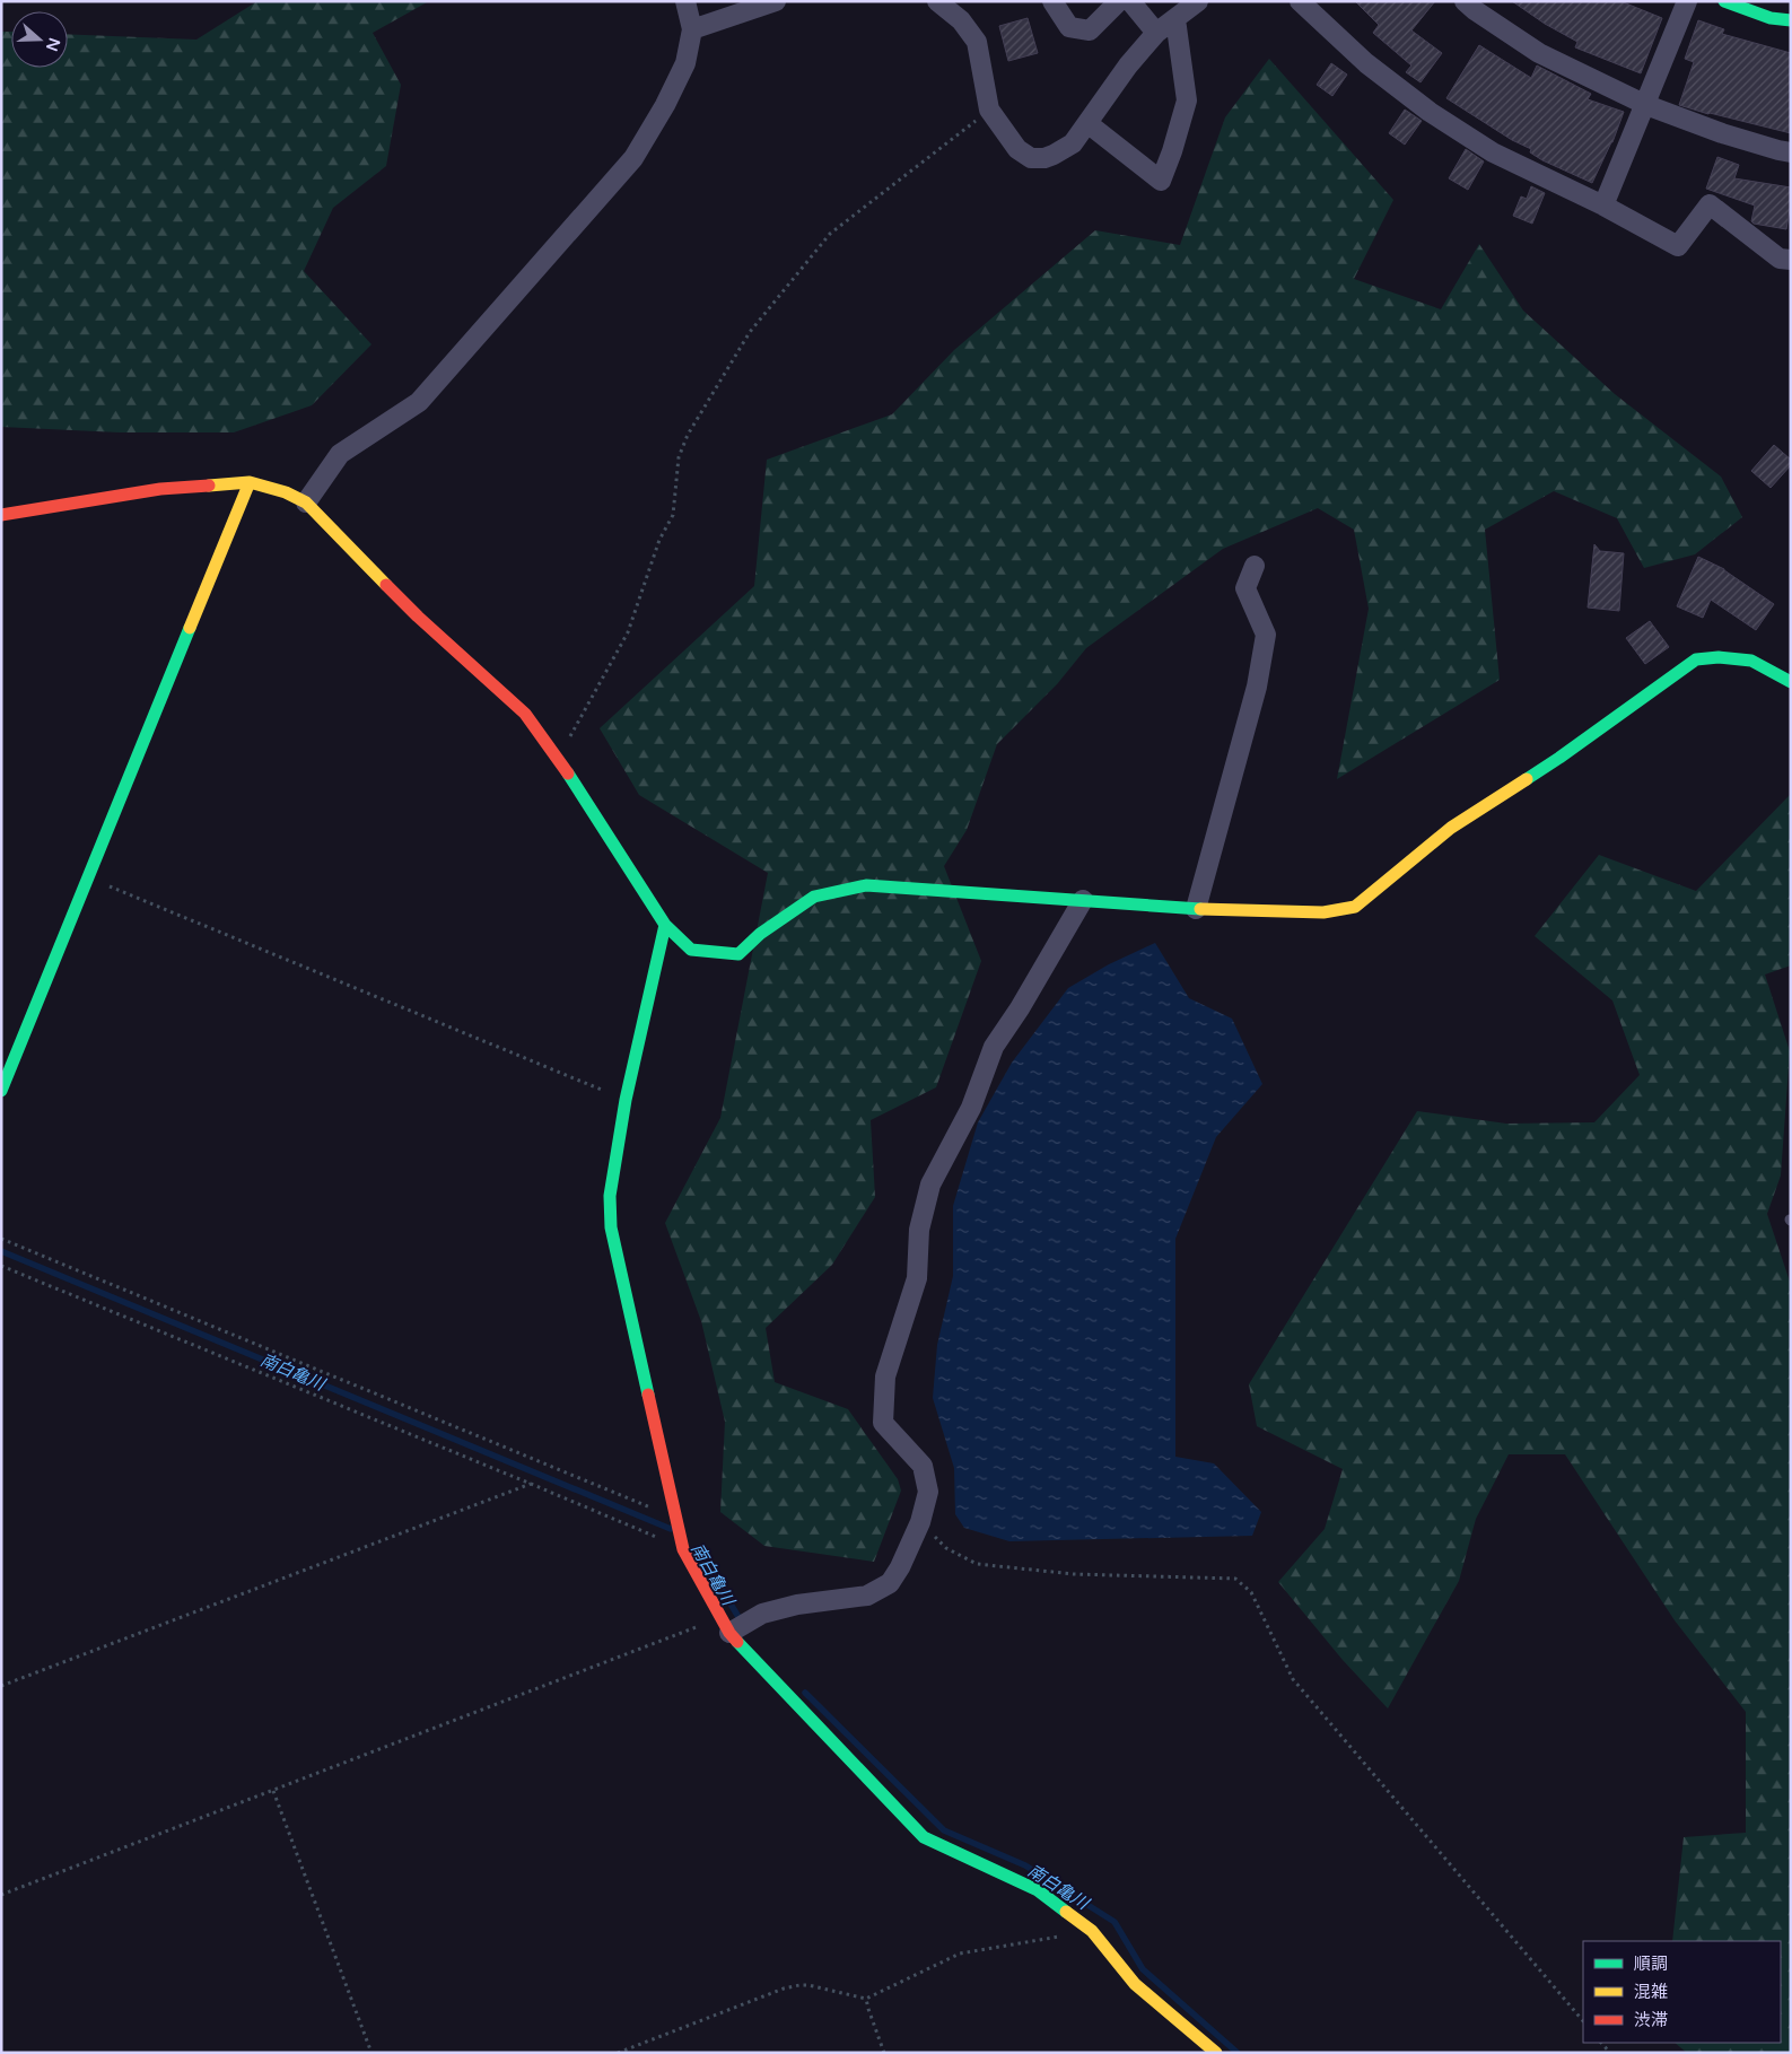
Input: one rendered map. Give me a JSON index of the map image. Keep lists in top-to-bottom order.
{
  "water": ["南白亀川"],
  "legend": ["順調", "混雑", "渋滞"],
  "north": "right"
}
